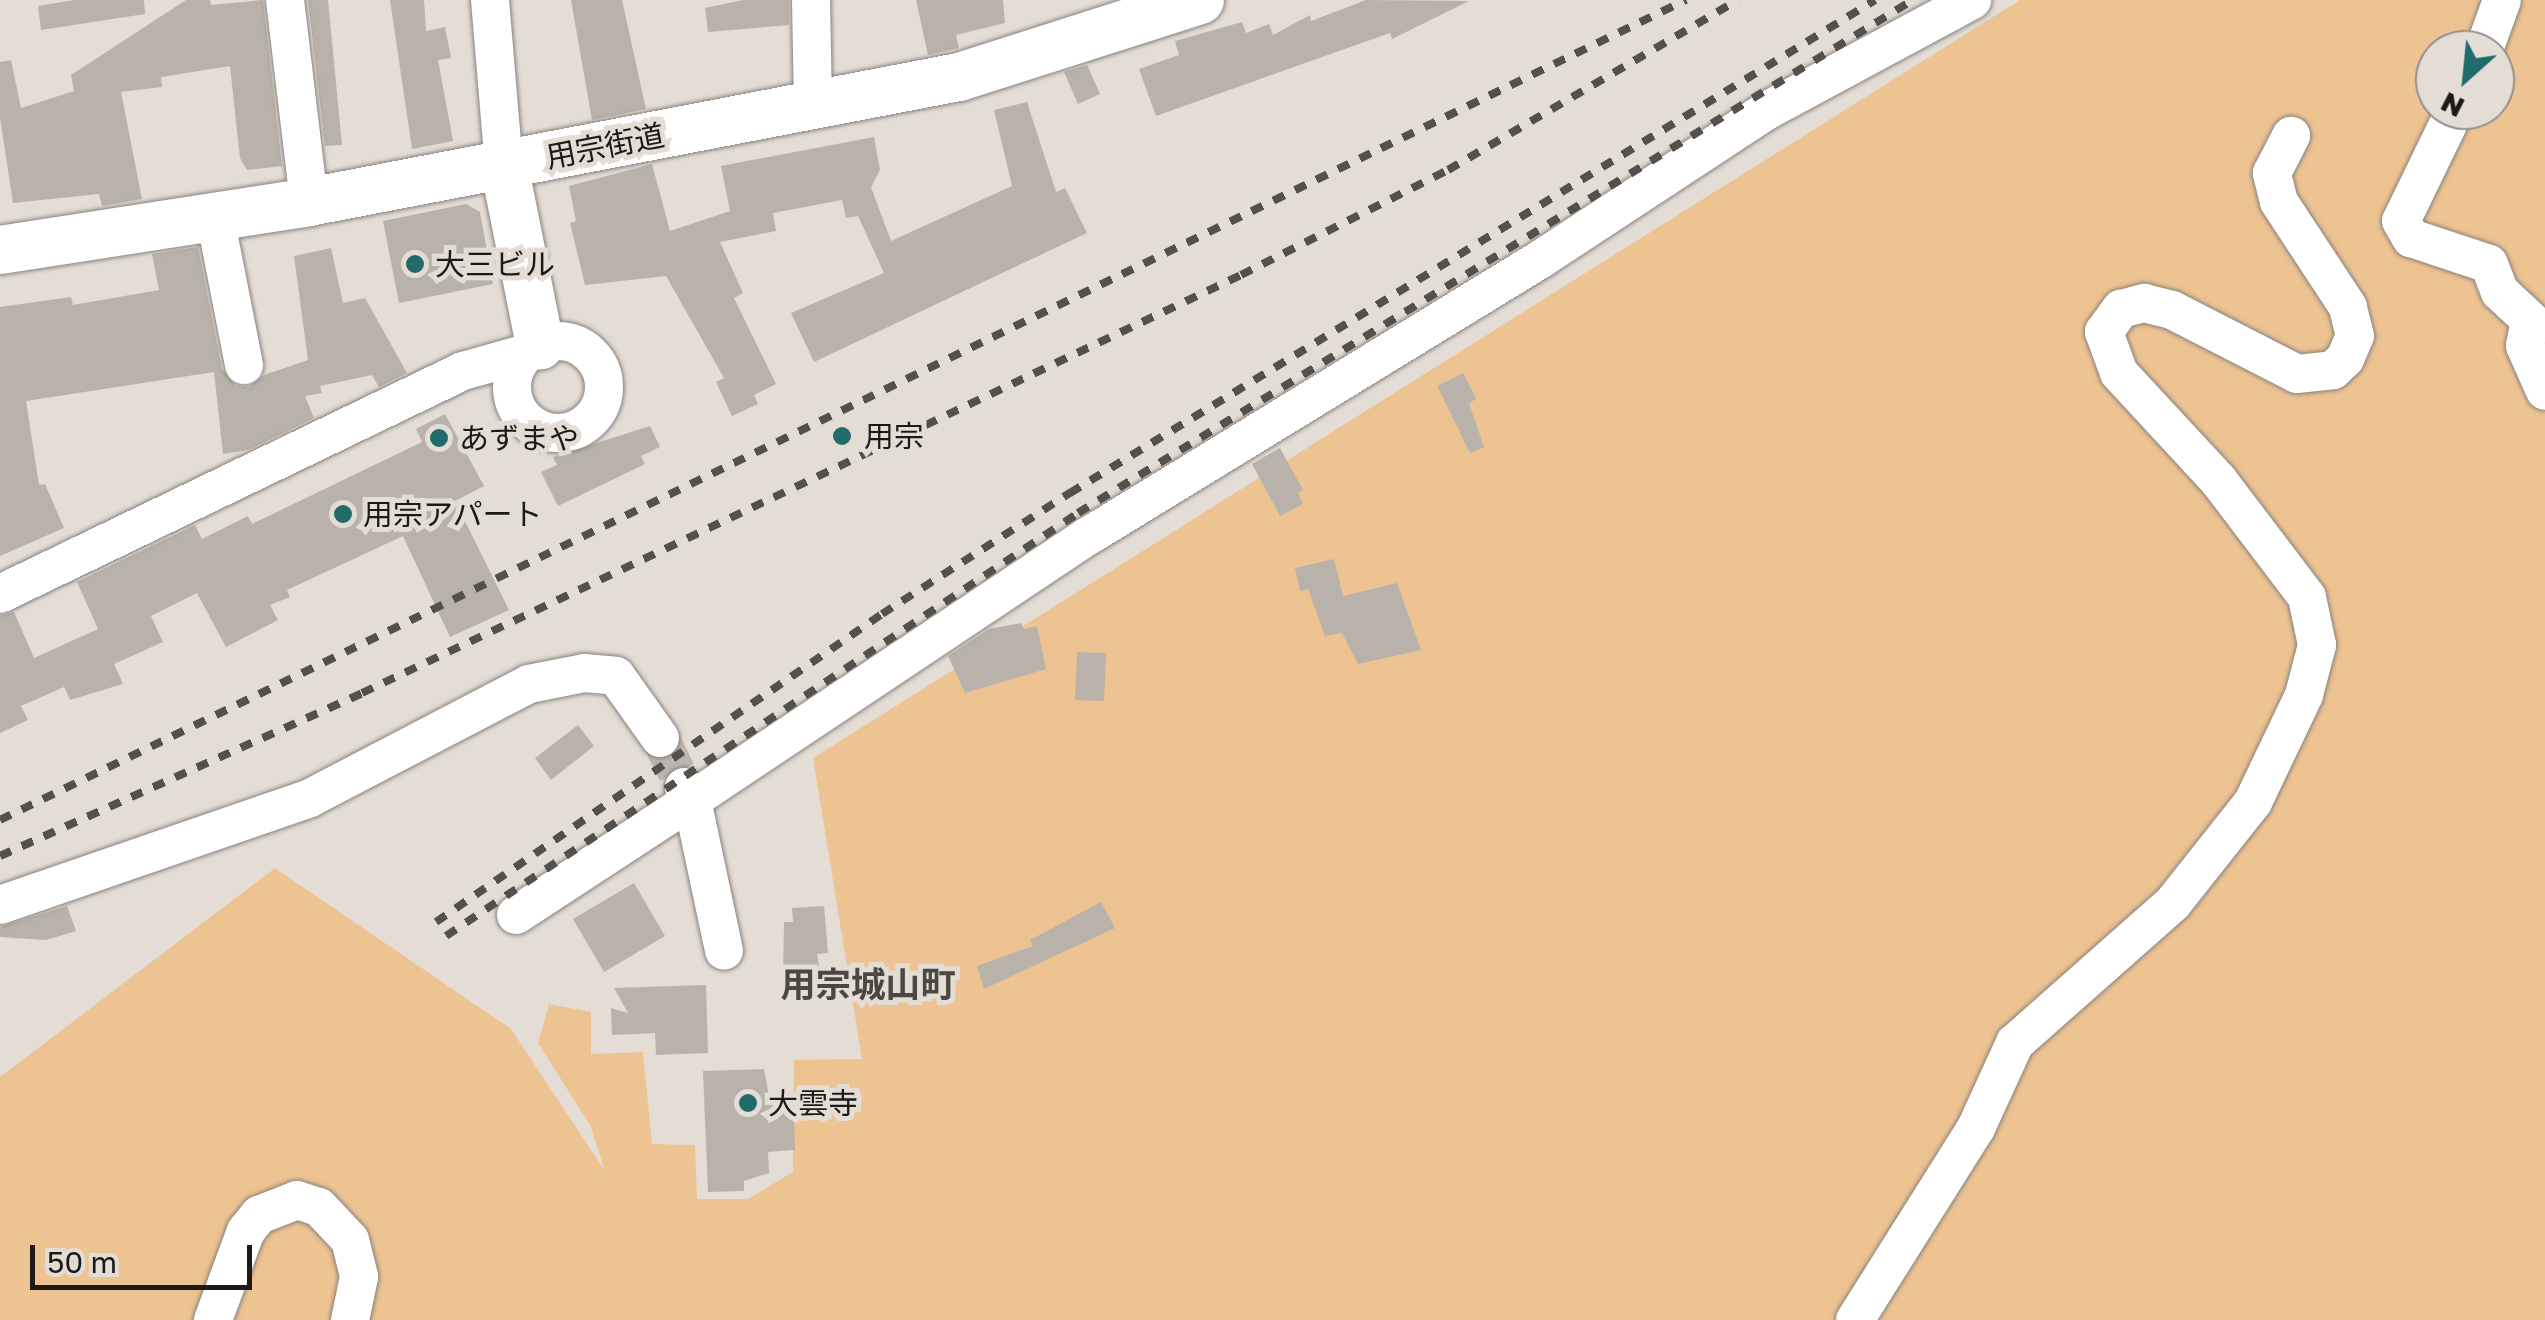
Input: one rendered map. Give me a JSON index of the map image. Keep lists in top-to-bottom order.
{
  "streets": {
    "main road": ["用宗街道"]
  },
  "districts": ["用宗城山町"],
  "places": [
    "大三ビル",
    "用宗",
    "あずまや",
    "用宗アパート",
    "大雲寺"
  ],
  "scale_bar": "50 m",
  "north": "bottom left"
}
